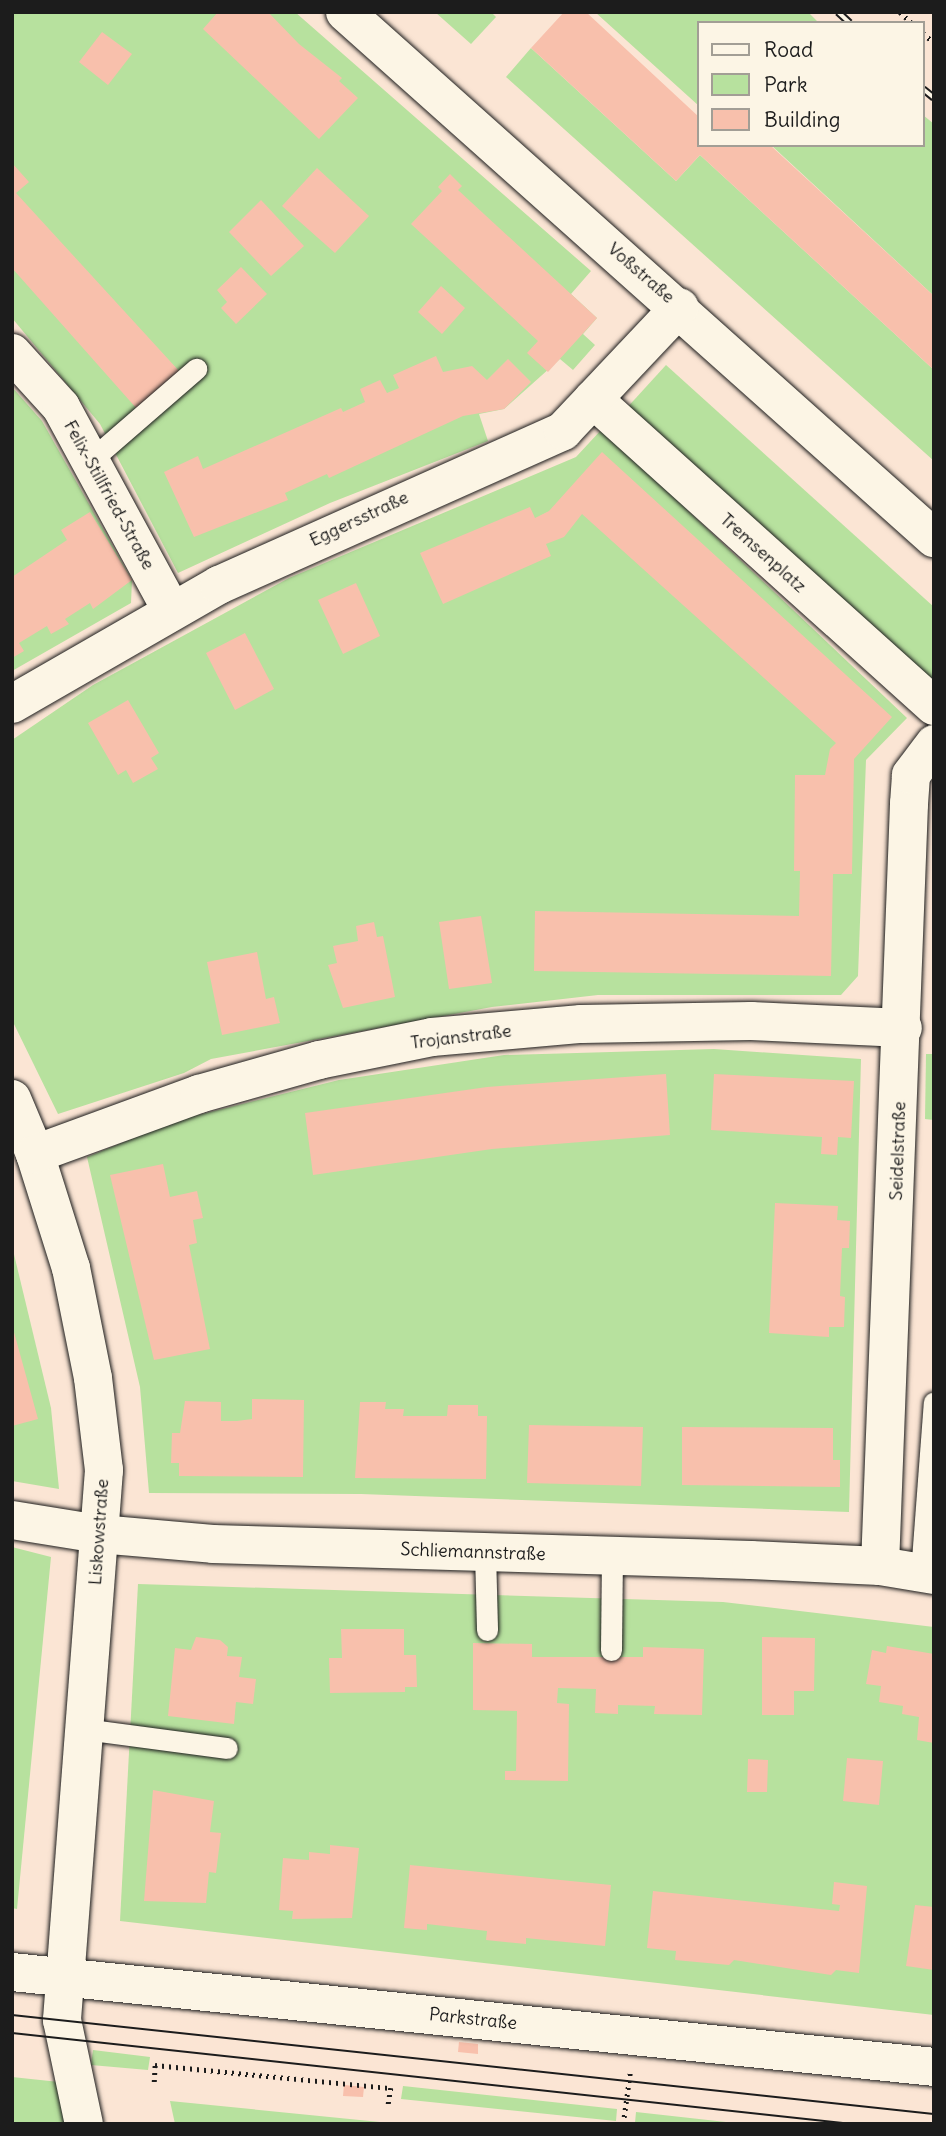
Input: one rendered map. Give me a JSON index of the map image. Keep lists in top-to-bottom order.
{
  "streets": {
    "street": [
      "Voßstraße",
      "Felix-Stillfried-Straße",
      "Eggersstraße",
      "Tremsenplatz",
      "Trojanstraße",
      "Seidelstraße",
      "Liskowstraße",
      "Schliemannstraße",
      "Parkstraße"
    ]
  },
  "crossings": [
    ["Voßstraße", "Eggersstraße"],
    ["Felix-Stillfried-Straße", "Eggersstraße"],
    ["Eggersstraße", "Tremsenplatz"],
    ["Trojanstraße", "Seidelstraße"],
    ["Trojanstraße", "Liskowstraße"],
    ["Seidelstraße", "Schliemannstraße"],
    ["Liskowstraße", "Schliemannstraße"],
    ["Liskowstraße", "Parkstraße"]
  ],
  "legend": ["Road", "Park", "Building"]
}
